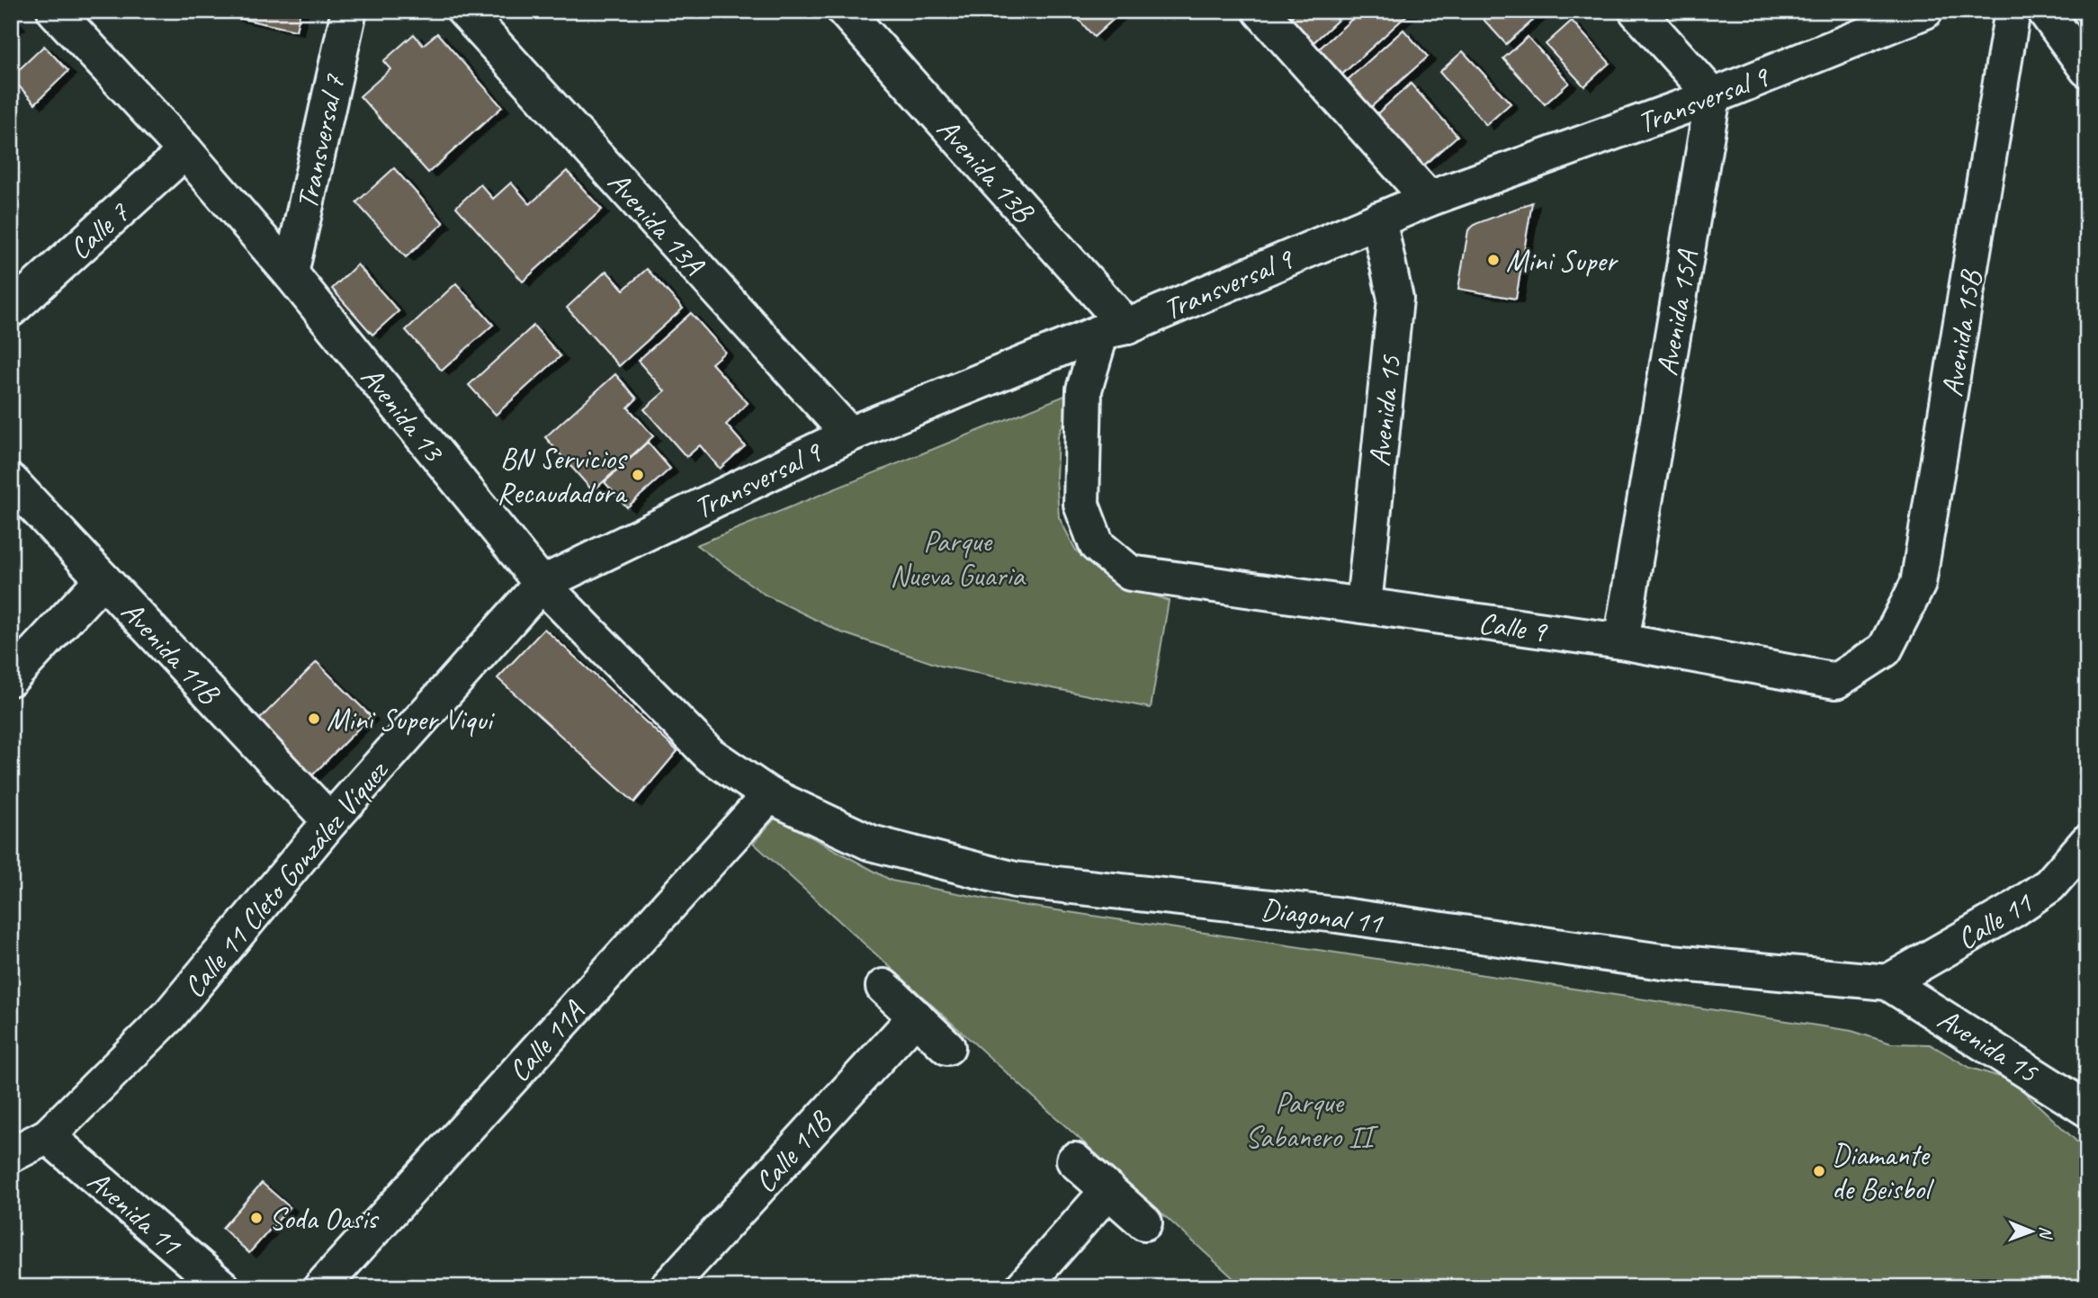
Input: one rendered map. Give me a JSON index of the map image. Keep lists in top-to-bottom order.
{
  "streets": {
    "street": [
      "Transversal 9",
      "Transversal 7",
      "Avenida 13B",
      "Avenida 13A",
      "Calle 7",
      "Avenida 15A",
      "Avenida 15B",
      "Avenida 15",
      "Avenida 13",
      "Calle 9",
      "Avenida 11B",
      "Calle 11 Cleto González Víquez",
      "Diagonal 11",
      "Calle 11",
      "Calle 11A",
      "Calle 11B",
      "Avenida 11"
    ]
  },
  "crossings": [
    ["Transversal 9", "Avenida 13B"],
    ["Transversal 9", "Avenida 13A"],
    ["Transversal 9", "Avenida 15A"],
    ["Transversal 9", "Avenida 15"],
    ["Transversal 9", "Avenida 13"],
    ["Transversal 9", "Calle 9"],
    ["Transversal 9", "Calle 11 Cleto González Víquez"],
    ["Transversal 7", "Avenida 13"],
    ["Avenida 13B", "Calle 9"],
    ["Calle 7", "Avenida 13"],
    ["Avenida 15A", "Calle 9"],
    ["Avenida 15B", "Calle 9"],
    ["Avenida 15", "Calle 9"],
    ["Avenida 15", "Diagonal 11"],
    ["Avenida 15", "Calle 11"],
    ["Avenida 13", "Calle 11 Cleto González Víquez"],
    ["Avenida 13", "Diagonal 11"],
    ["Avenida 13", "Calle 11A"],
    ["Avenida 11B", "Calle 11 Cleto González Víquez"],
    ["Calle 11 Cleto González Víquez", "Avenida 11"],
    ["Diagonal 11", "Calle 11"],
    ["Diagonal 11", "Calle 11A"]
  ],
  "parks": ["Parque Nueva Guaria", "Parque Sabanero II"],
  "places": [
    "Mini Super",
    "BN Servicios Recaudadora",
    "Mini Super Viqui",
    "Diamante de Beisbol",
    "Soda Oasis"
  ],
  "north": "right"
}
